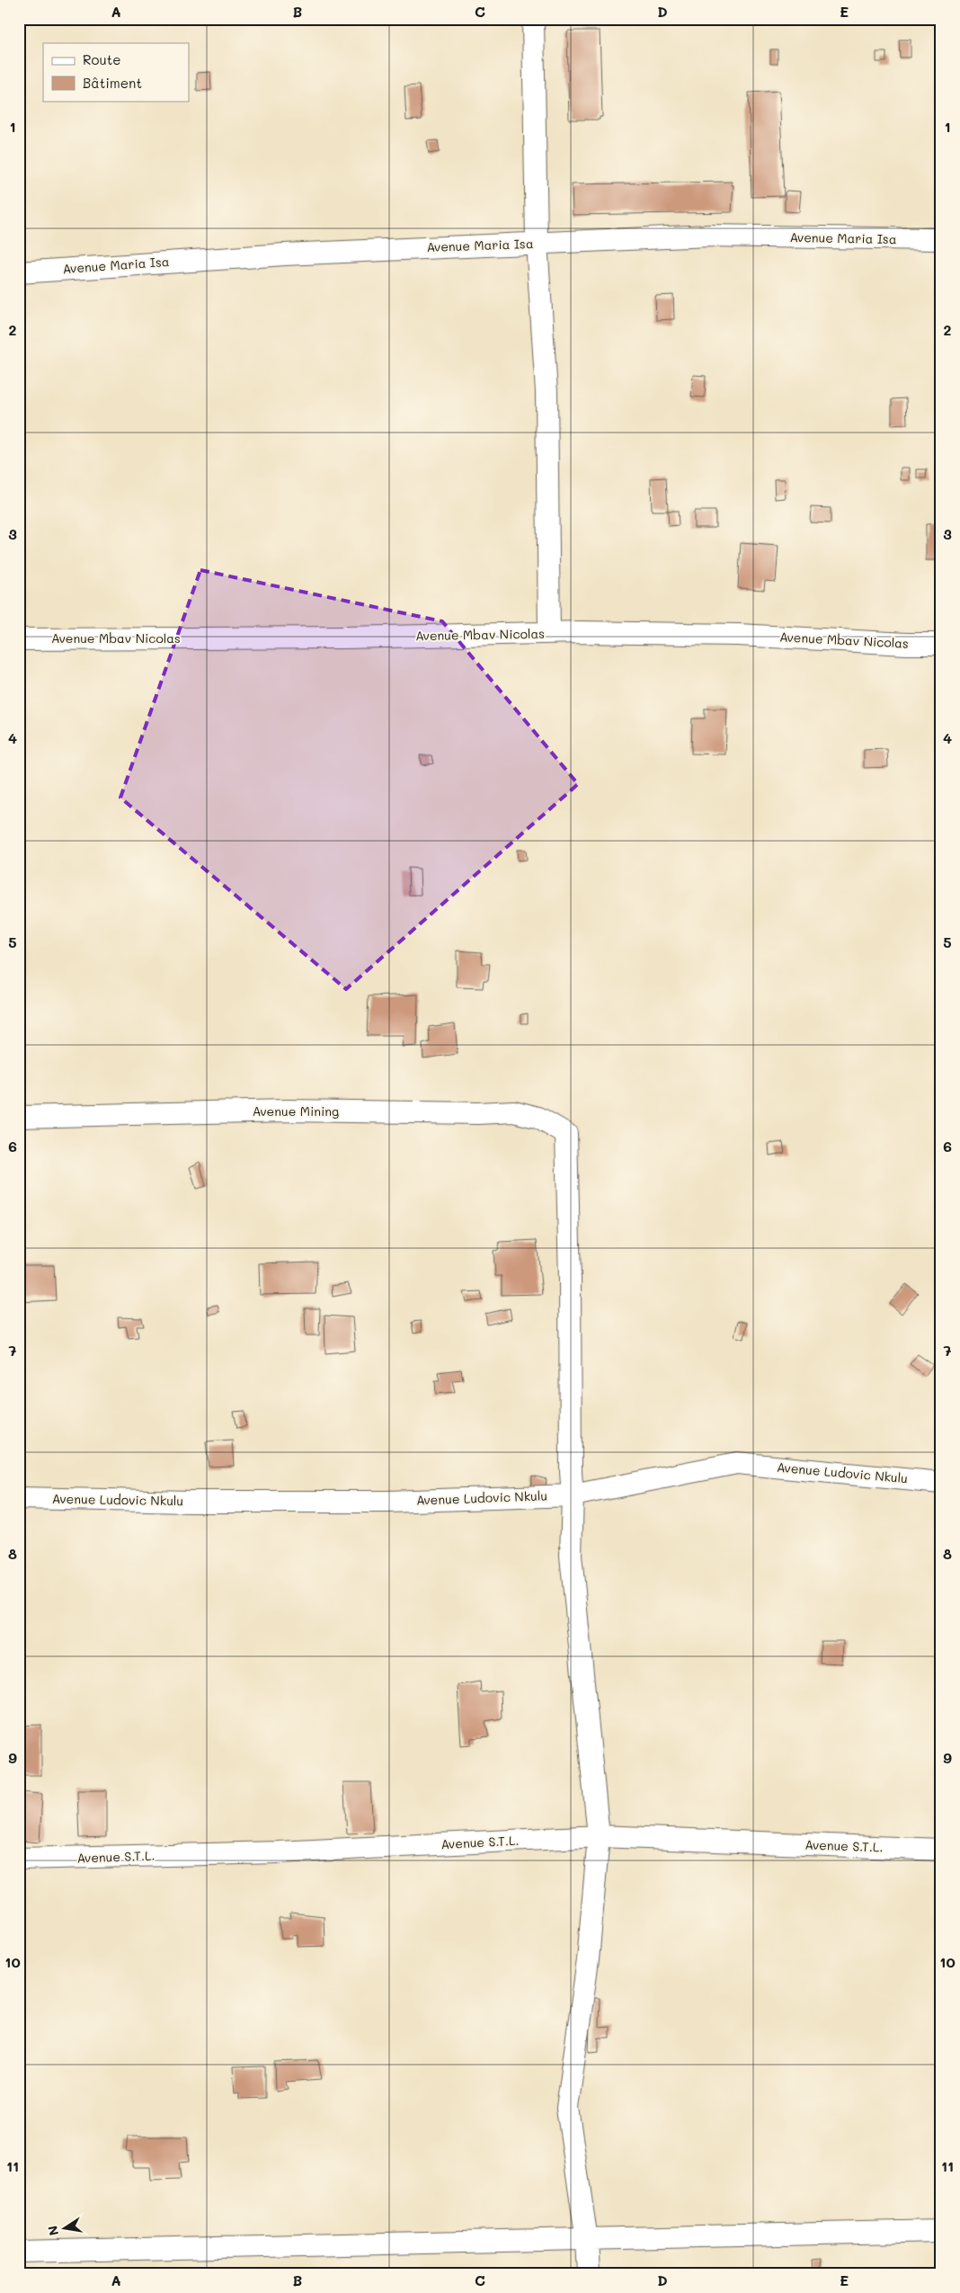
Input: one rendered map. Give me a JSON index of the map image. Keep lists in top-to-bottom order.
{
  "streets": {
    "street": [
      "Avenue Maria Isa",
      "Avenue Mbav Nicolas",
      "Avenue Mining",
      "Avenue Ludovic Nkulu",
      "Avenue S.T.L."
    ]
  },
  "crossings": [
    ["Avenue Mining", "Avenue Ludovic Nkulu"]
  ],
  "legend": ["Route", "Bâtiment"],
  "north": "left",
  "grid": {
    "columns": [
      "A",
      "B",
      "C",
      "D",
      "E"
    ],
    "rows": [
      "1",
      "2",
      "3",
      "4",
      "5",
      "6",
      "7",
      "8",
      "9",
      "10",
      "11"
    ]
  }
}
